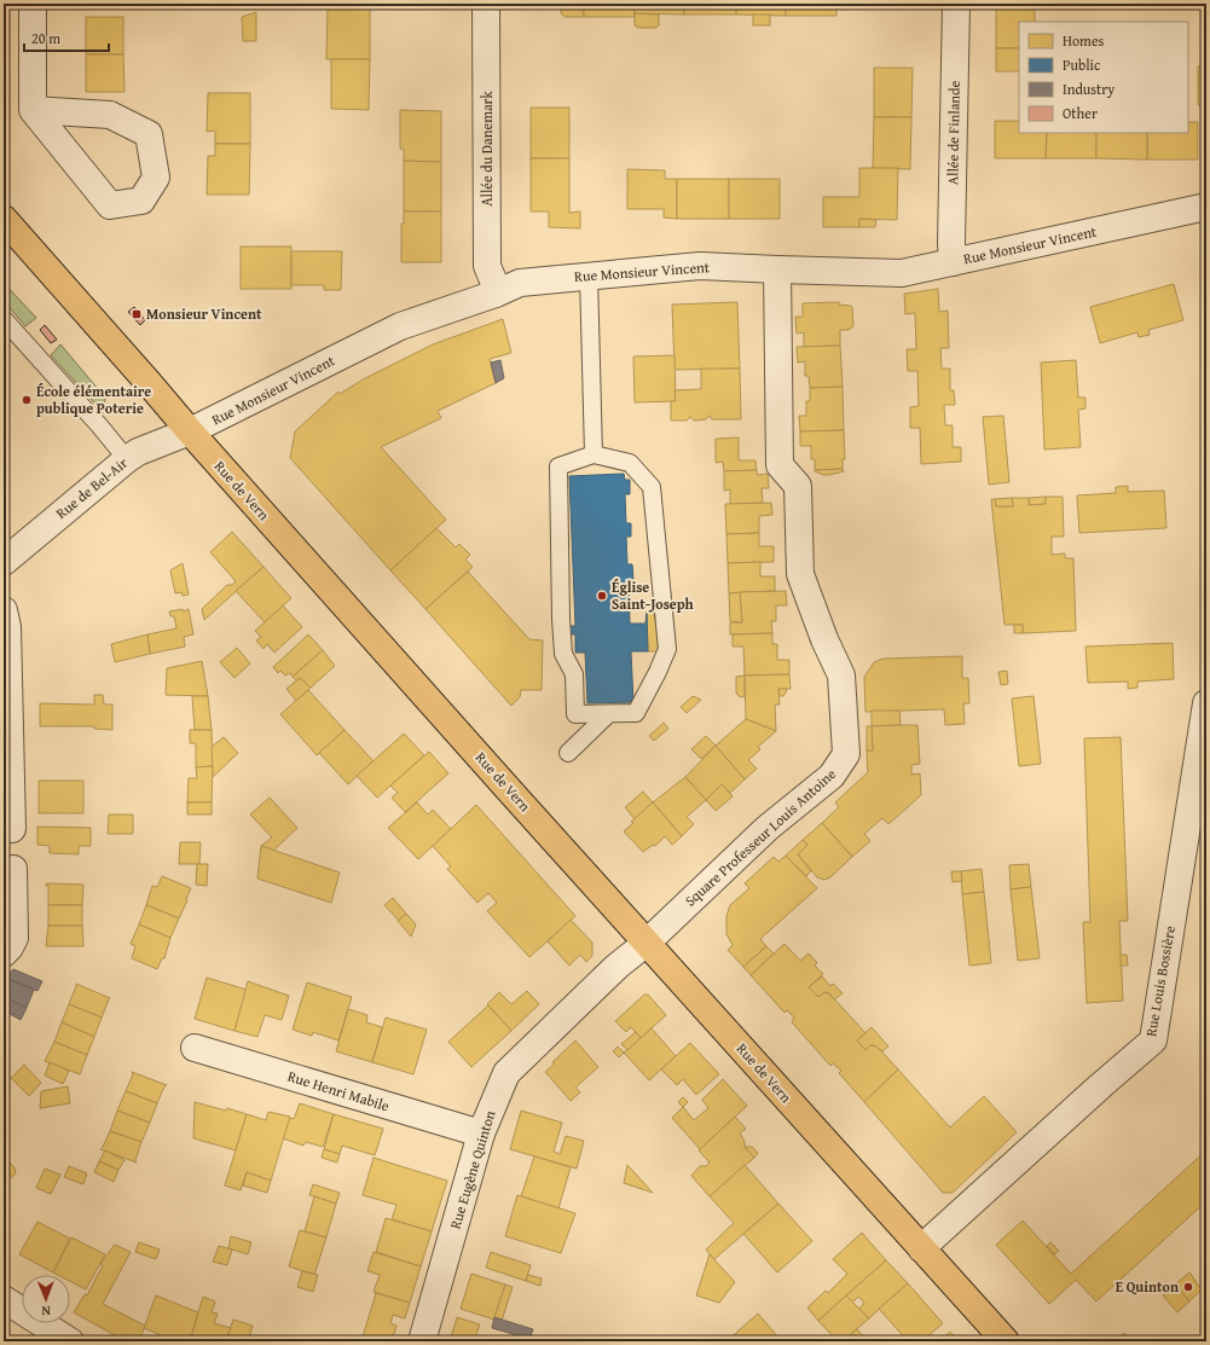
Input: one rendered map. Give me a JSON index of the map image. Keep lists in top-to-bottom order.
{
  "streets": {
    "main road": ["Rue de Vern"],
    "street": [
      "Allée de Finlande",
      "Allée du Danemark",
      "Rue Monsieur Vincent",
      "Rue de Bel-Air",
      "Square Professeur Louis Antoine",
      "Rue Louis Bossière",
      "Rue Henri Mabile",
      "Rue Eugène Quinton"
    ]
  },
  "crossings": [
    ["Allée de Finlande", "Rue Monsieur Vincent"],
    ["Allée du Danemark", "Rue Monsieur Vincent"],
    ["Rue Monsieur Vincent", "Rue de Bel-Air"],
    ["Rue Monsieur Vincent", "Rue de Vern"],
    ["Rue Monsieur Vincent", "Square Professeur Louis Antoine"],
    ["Rue de Bel-Air", "Rue de Vern"],
    ["Rue de Vern", "Square Professeur Louis Antoine"],
    ["Rue de Vern", "Rue Louis Bossière"],
    ["Rue de Vern", "Rue Eugène Quinton"],
    ["Square Professeur Louis Antoine", "Rue Eugène Quinton"],
    ["Rue Henri Mabile", "Rue Eugène Quinton"]
  ],
  "places": {
    "transit": ["Monsieur Vincent"],
    "other": ["École élémentaire publique Poterie", "Église Saint-Joseph", "E Quinton"]
  },
  "legend": [
    "Homes",
    "Public",
    "Industry",
    "Other"
  ],
  "scale_bar": "20 m",
  "north": "bottom"
}
